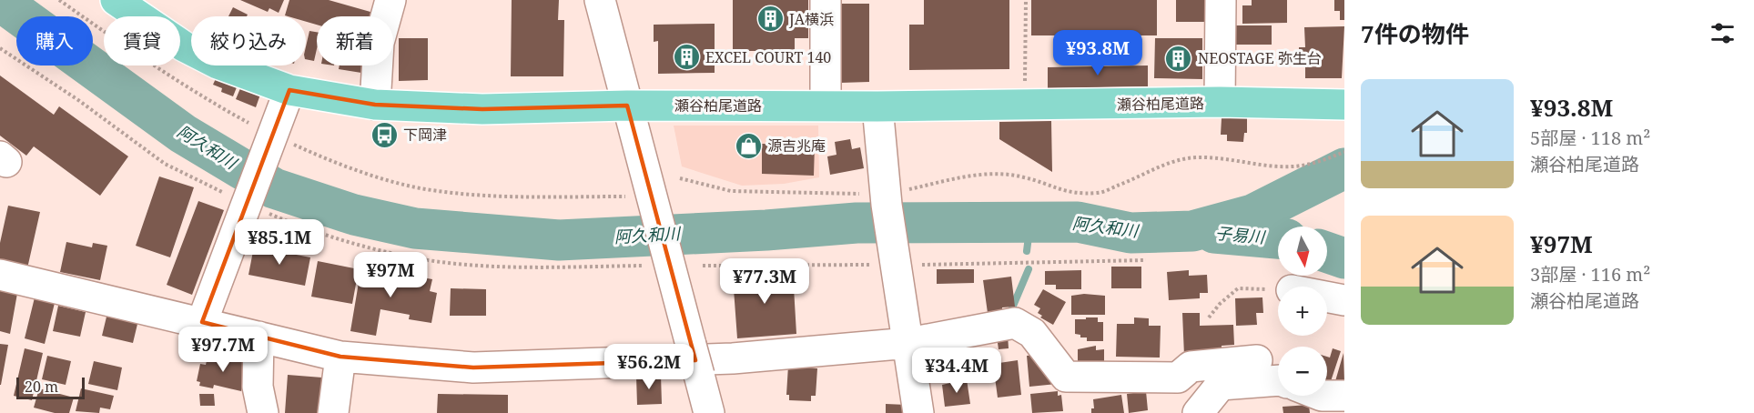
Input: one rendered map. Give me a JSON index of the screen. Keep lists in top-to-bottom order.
{
  "streets": {
    "main road": ["瀬谷柏尾道路"]
  },
  "water": ["阿久和川", "子易川"],
  "places": {
    "building": ["JA横浜", "EXCEL COURT 140", "NEOSTAGE 弥生台"],
    "bus stop": ["下岡津"],
    "shop": ["源吉兆庵"]
  },
  "scale_bar": "20 m",
  "north": "bottom",
  "page": {
    "heading": "7件の物件",
    "chip": [
      "購入",
      "賃貸",
      "絞り込み",
      "新着"
    ],
    "price": [
      "¥93.8M",
      "¥85.1M",
      "¥97M",
      "¥77.3M",
      "¥97.7M",
      "¥56.2M",
      "¥34.4M"
    ],
    "list": [
      {
        "name": "¥93.8M",
        "note": "5部屋 · 118 m² · 瀬谷柏尾道路"
      },
      {
        "name": "¥97M",
        "note": "3部屋 · 116 m² · 瀬谷柏尾道路"
      }
    ],
    "map_buttons": ["+", "−"],
    "scale": "20 m"
  }
}
